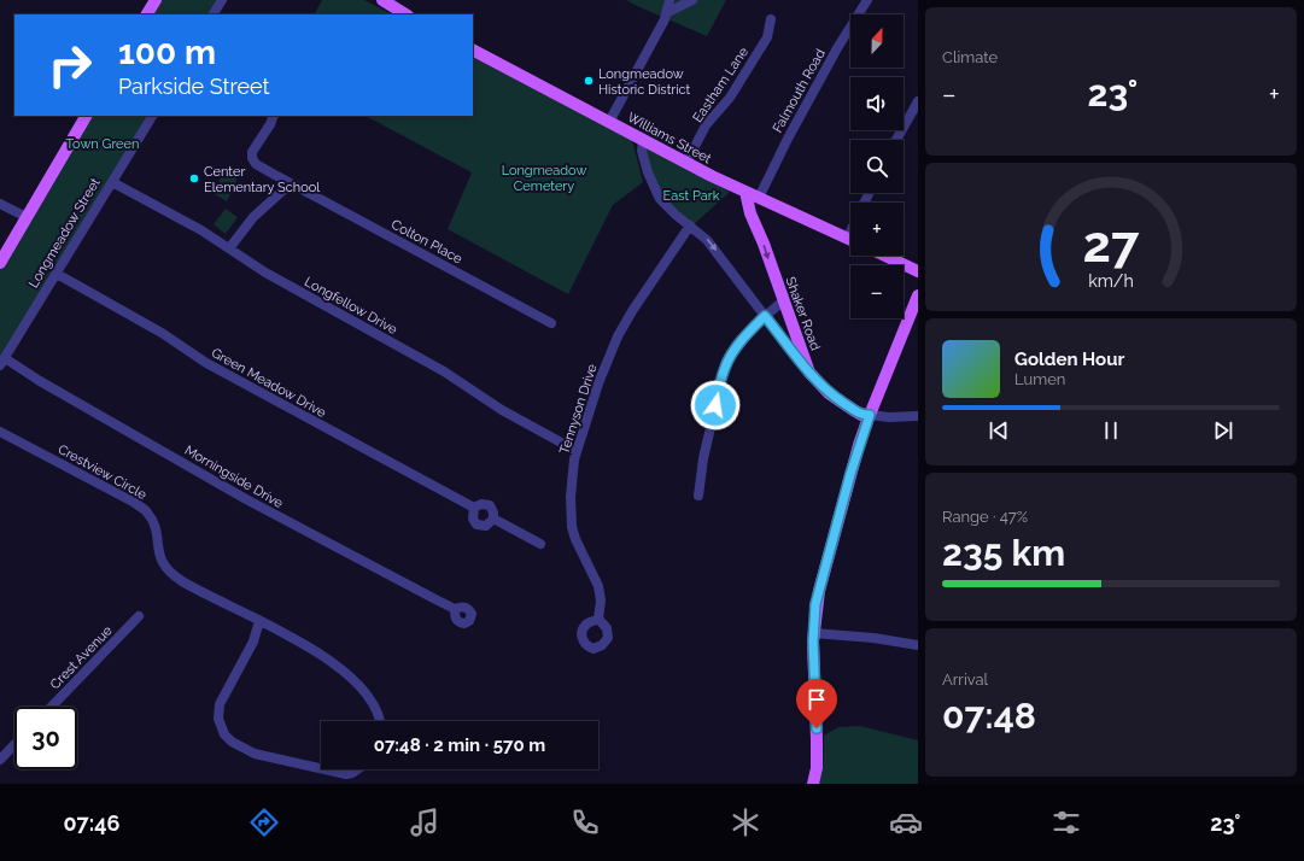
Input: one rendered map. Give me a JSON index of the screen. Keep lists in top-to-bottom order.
{
  "streets": {
    "main road": ["Williams Street", "Shaker Road"],
    "street": [
      "Eastham Lane",
      "Falmouth Road",
      "Longmeadow Street",
      "Colton Place",
      "Longfellow Drive",
      "Green Meadow Drive",
      "Tennyson Drive",
      "Crestview Circle",
      "Morningside Drive",
      "Crest Avenue"
    ]
  },
  "crossings": [
    ["Eastham Lane", "Williams Street"],
    ["Falmouth Road", "Williams Street"],
    ["Williams Street", "Shaker Road"],
    ["Longmeadow Street", "Longfellow Drive"],
    ["Longmeadow Street", "Green Meadow Drive"],
    ["Longmeadow Street", "Morningside Drive"],
    ["Longfellow Drive", "Tennyson Drive"]
  ],
  "one_way": ["Shaker Road"],
  "parks": ["Town Green", "Longmeadow Cemetery", "East Park"],
  "places": ["Longmeadow Historic District", "Center Elementary School"],
  "north": "top",
  "page": {
    "tile": [
      "Climate",
      ["Range · 47%", "235 km"],
      ["Arrival", "07:48"]
    ],
    "map_buttons": ["+", "−"],
    "turn": ["100 m", "Parkside Street"],
    "heat": ["−", "23°", "+"],
    "song": ["Golden Hour", "Lumen"],
    "limit": "30",
    "trip": "07:48 · 2 min · 570 m",
    "tabs": ["07:46", "23°"],
    "gauge": ["27", "km/h"]
  }
}
